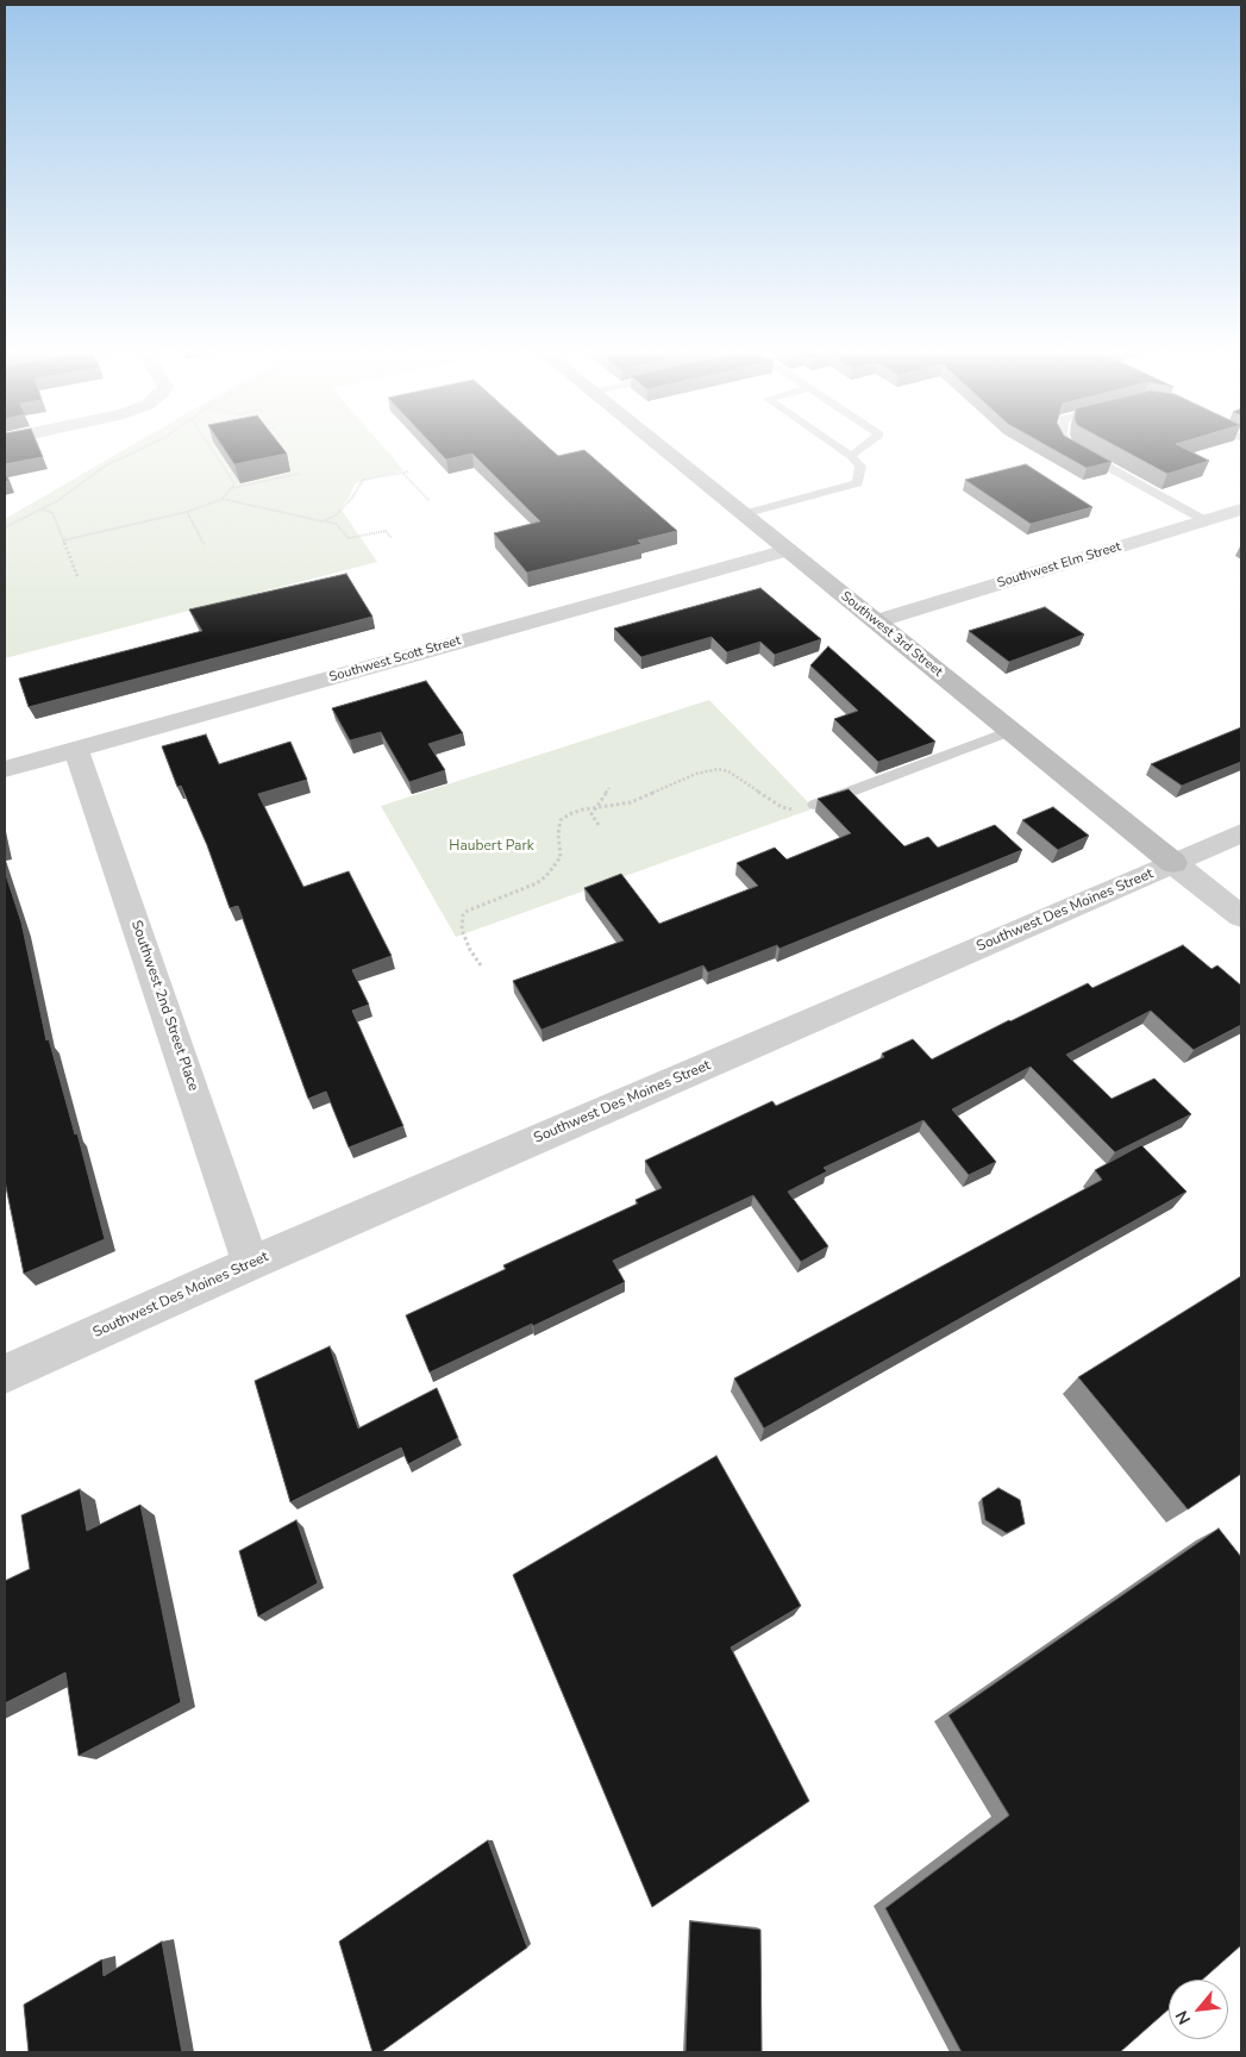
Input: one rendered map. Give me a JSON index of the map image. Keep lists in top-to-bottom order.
{
  "streets": {
    "street": [
      "Southwest Elm Street",
      "Southwest 3rd Street",
      "Southwest Scott Street",
      "Southwest Des Moines Street",
      "Southwest 2nd Street Place"
    ]
  },
  "crossings": [
    ["Southwest Elm Street", "Southwest 3rd Street"],
    ["Southwest 3rd Street", "Southwest Scott Street"],
    ["Southwest 3rd Street", "Southwest Des Moines Street"],
    ["Southwest Scott Street", "Southwest 2nd Street Place"],
    ["Southwest Des Moines Street", "Southwest 2nd Street Place"]
  ],
  "parks": ["Haubert Park"],
  "north": "bottom left"
}
